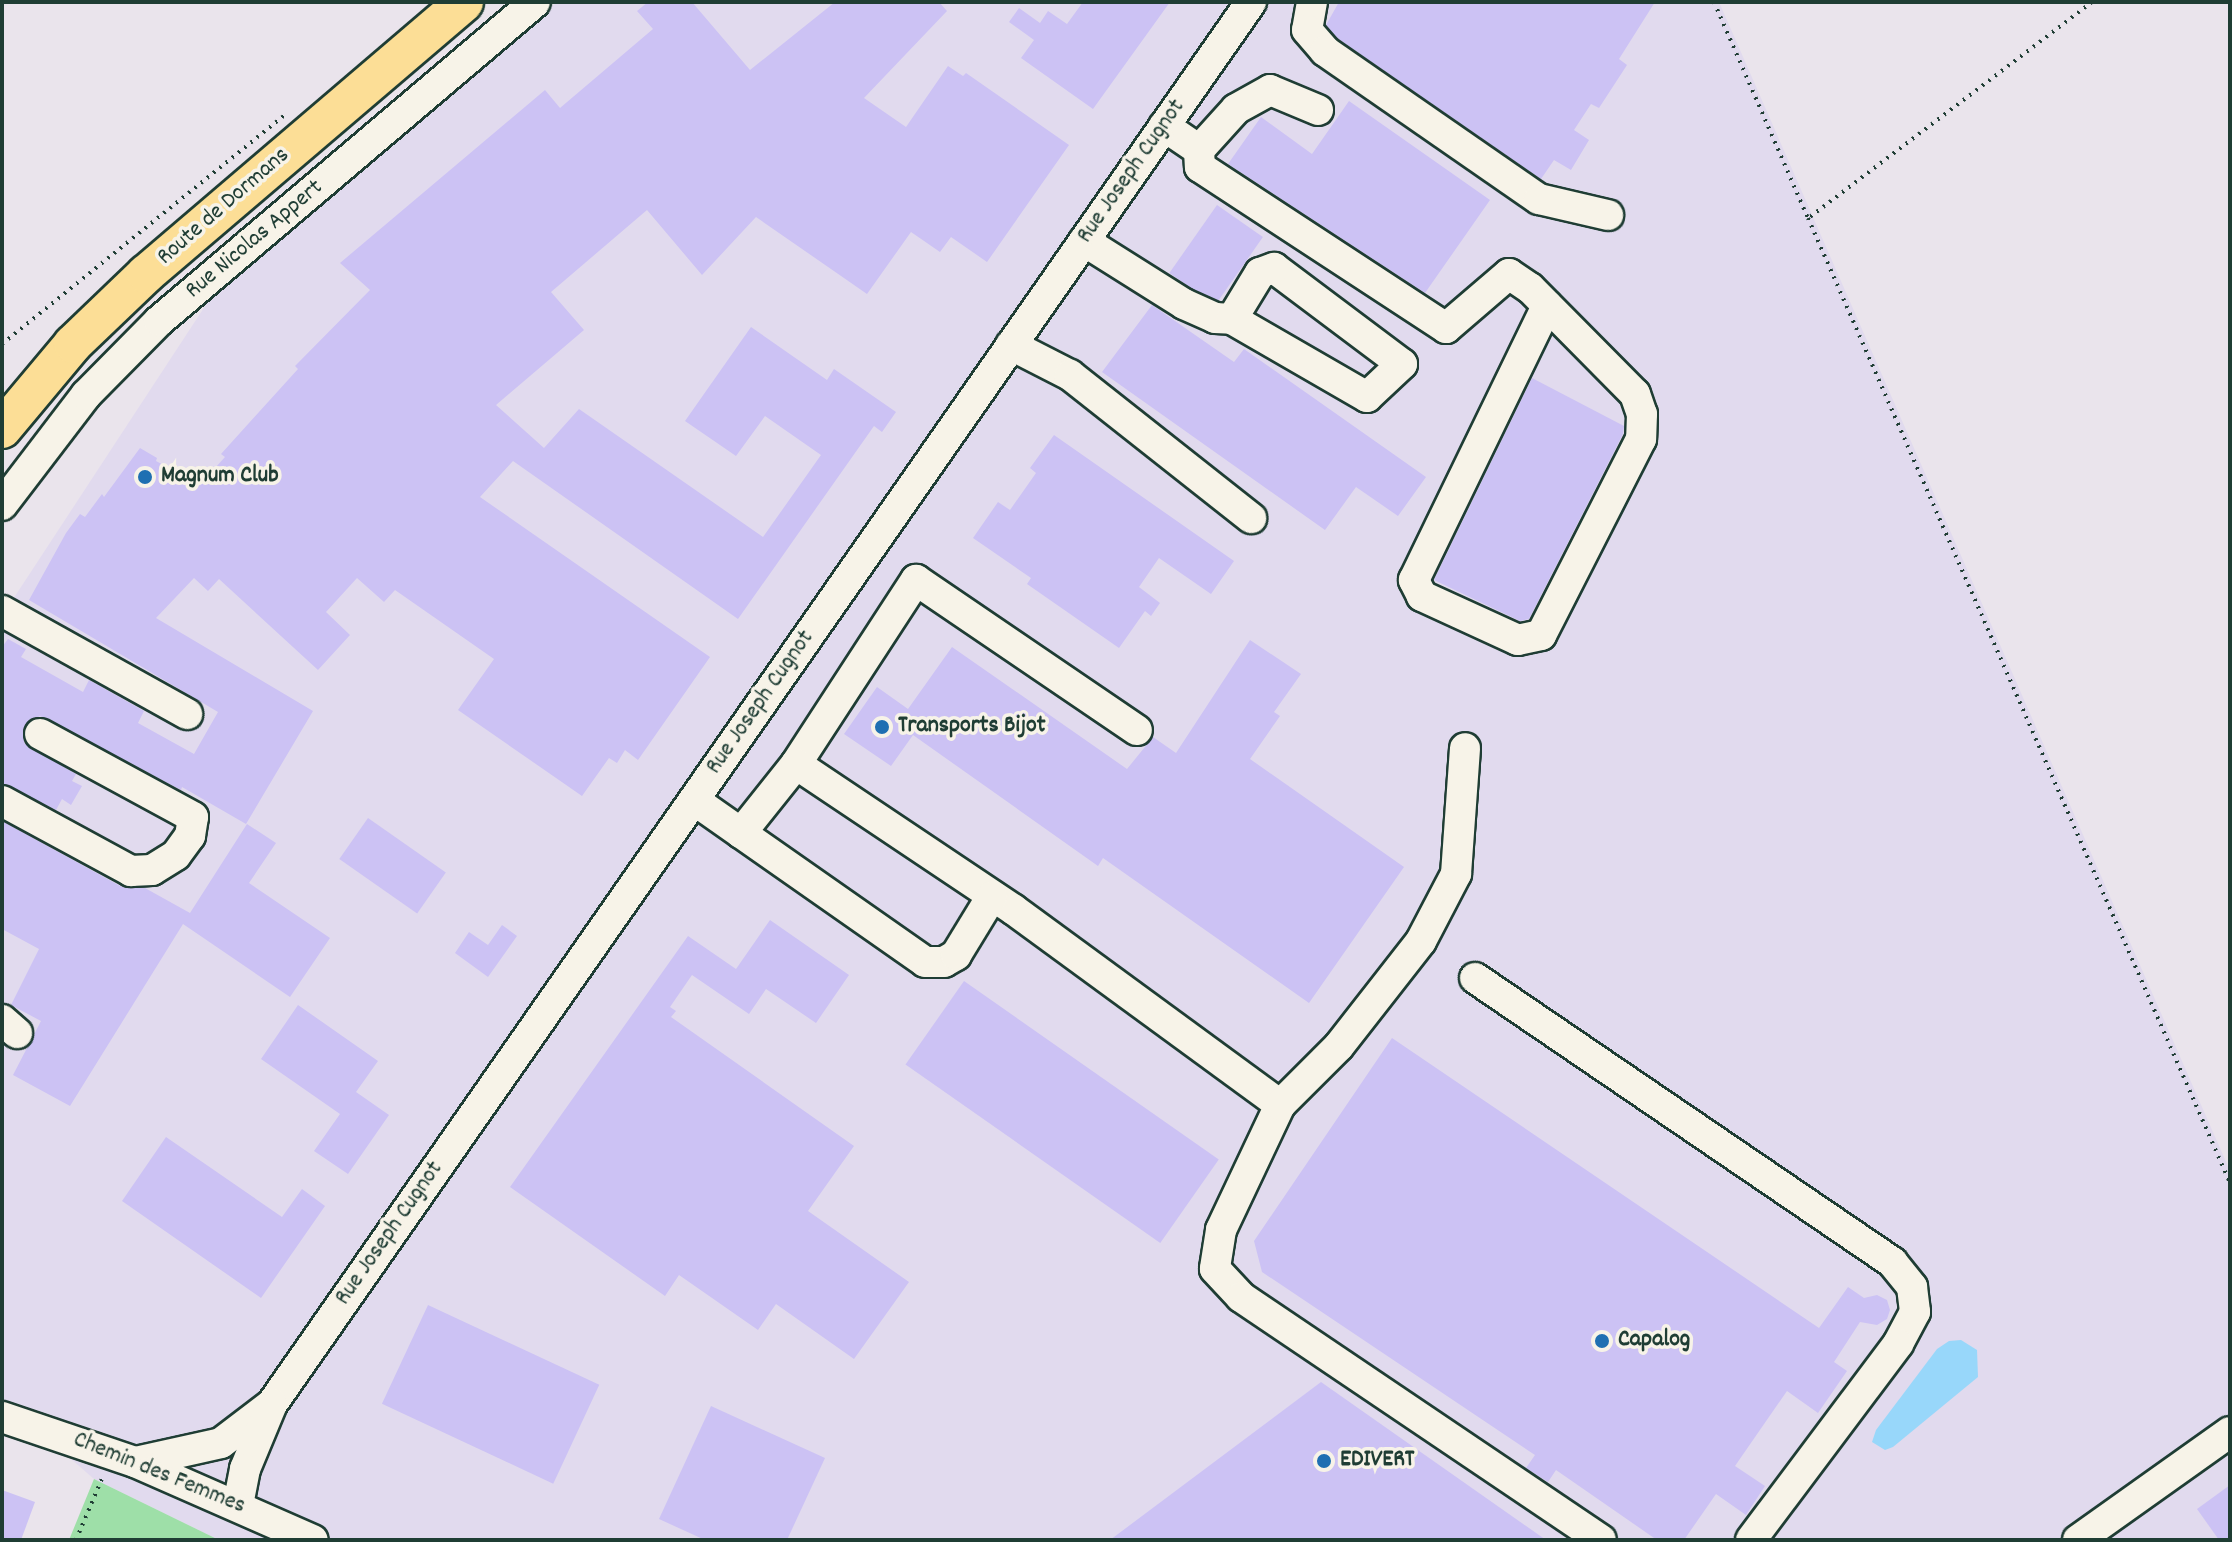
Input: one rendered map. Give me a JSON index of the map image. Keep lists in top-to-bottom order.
{
  "streets": {
    "main road": ["Route de Dormans"],
    "street": ["Rue Joseph Cugnot", "Rue Nicolas Appert", "Chemin des Femmes"]
  },
  "crossings": [
    ["Rue Joseph Cugnot", "Chemin des Femmes"]
  ],
  "places": [
    "Magnum Club",
    "Transports Bijot",
    "Capalog",
    "EDIVERT"
  ]
}
